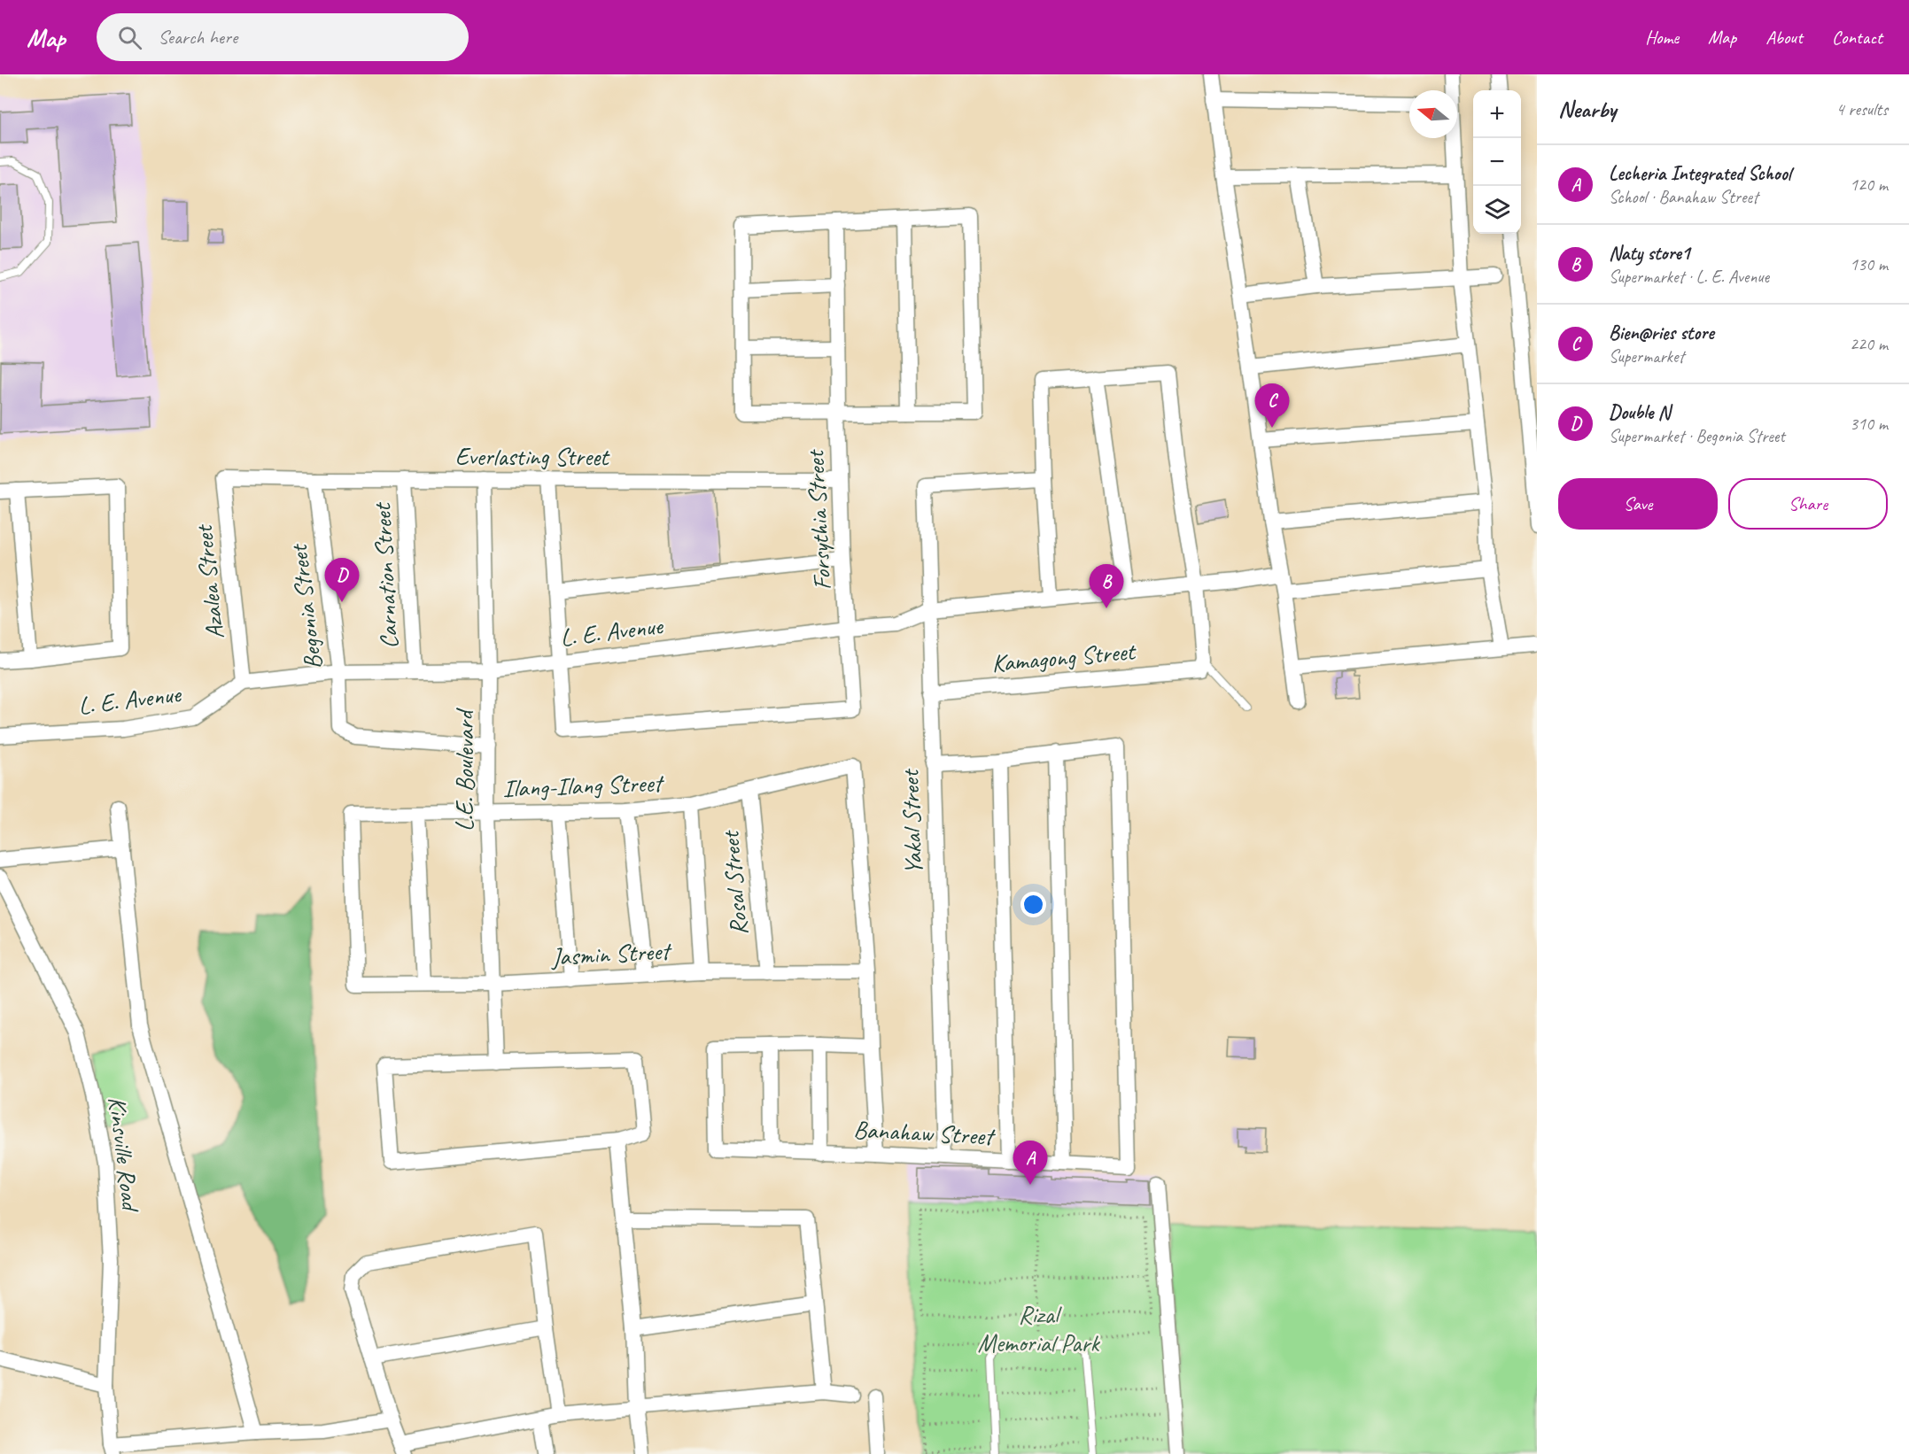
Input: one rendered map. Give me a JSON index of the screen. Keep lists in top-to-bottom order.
{
  "streets": {
    "street": [
      "Everlasting Street",
      "Forsythia Street",
      "Carnation Street",
      "Azalea Street",
      "Begonia Street",
      "L. E. Avenue",
      "Kamagong Street",
      "L.E. Boulevard",
      "Ilang-Ilang Street",
      "Yakal Street",
      "Rosal Street",
      "Jasmin Street",
      "Banahaw Street",
      "Kinsville Road"
    ]
  },
  "crossings": [
    ["Everlasting Street", "Forsythia Street"],
    ["Everlasting Street", "Carnation Street"],
    ["Everlasting Street", "Azalea Street"],
    ["Everlasting Street", "Begonia Street"],
    ["Everlasting Street", "L.E. Boulevard"],
    ["Forsythia Street", "L. E. Avenue"],
    ["Carnation Street", "L. E. Avenue"],
    ["Azalea Street", "L. E. Avenue"],
    ["Begonia Street", "L. E. Avenue"],
    ["Begonia Street", "L.E. Boulevard"],
    ["L. E. Avenue", "L.E. Boulevard"],
    ["L. E. Avenue", "Yakal Street"],
    ["Kamagong Street", "Yakal Street"],
    ["L.E. Boulevard", "Ilang-Ilang Street"],
    ["L.E. Boulevard", "Jasmin Street"],
    ["Ilang-Ilang Street", "Rosal Street"],
    ["Ilang-Ilang Street", "Jasmin Street"],
    ["Yakal Street", "Banahaw Street"],
    ["Rosal Street", "Jasmin Street"]
  ],
  "parks": ["Rizal Memorial Park"],
  "north": "left",
  "page": {
    "header": "Map",
    "search": "Search here",
    "nav": [
      "Home",
      "Map",
      "About",
      "Contact"
    ],
    "heading": ["Nearby", "4 results"],
    "map_buttons": ["+", "−"],
    "list": [
      {
        "mark": "A",
        "name": "Lecheria Integrated School",
        "note": "School · Banahaw Street",
        "value": "120 m"
      },
      {
        "mark": "B",
        "name": "Naty store1",
        "note": "Supermarket · L. E. Avenue",
        "value": "130 m"
      },
      {
        "mark": "C",
        "name": "Bien@ries store",
        "note": "Supermarket",
        "value": "220 m"
      },
      {
        "mark": "D",
        "name": "Double N",
        "note": "Supermarket · Begonia Street",
        "value": "310 m"
      }
    ],
    "pins": [
      "C",
      "D",
      "B",
      "A"
    ],
    "buttons": ["Save", "Share"]
  }
}
